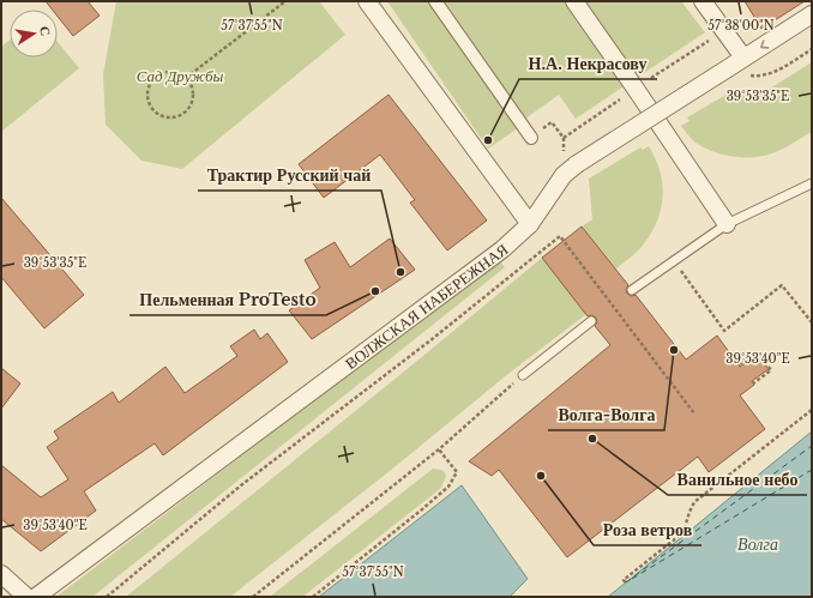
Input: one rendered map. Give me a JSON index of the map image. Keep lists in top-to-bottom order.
{
  "streets": {
    "street": ["ВОЛЖСКАЯ НАБЕРЕЖНАЯ"]
  },
  "water": ["Волга"],
  "parks": ["Сад Дружбы"],
  "places": [
    "Н.А. Некрасову",
    "Трактир Русский чай",
    "Пельменная ProTesto",
    "Волга-Волга",
    "Ванильное небо",
    "Роза ветров"
  ],
  "north": "right",
  "coordinates": [
    "57°37'55\"N",
    "57°38'00\"N",
    "39°53'35\"E",
    "39°53'40\"E"
  ]
}
